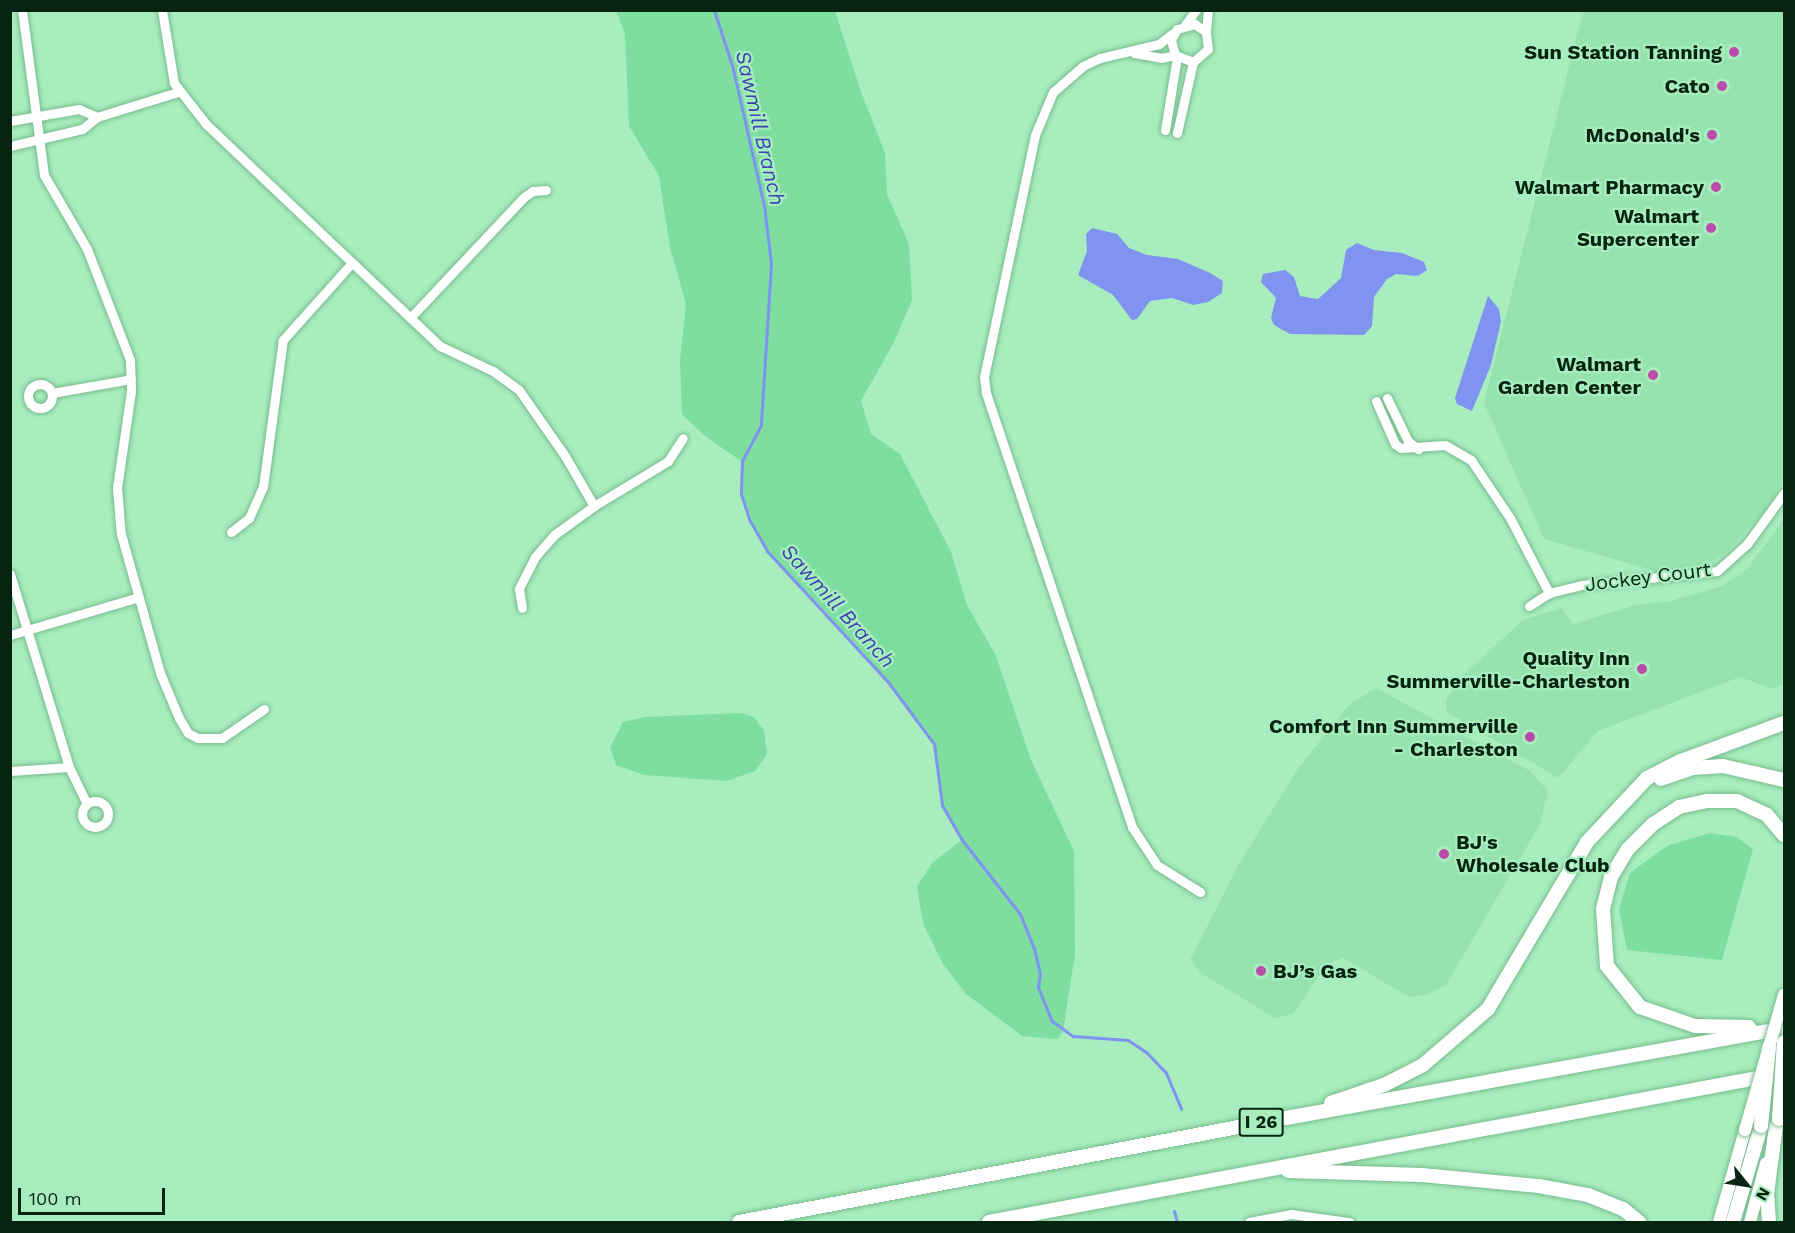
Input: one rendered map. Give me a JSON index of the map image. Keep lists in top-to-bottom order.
{
  "streets": {
    "highway": ["I 26"],
    "street": ["Jockey Court"]
  },
  "water": ["Sawmill Branch"],
  "places": [
    "Sun Station Tanning",
    "Cato",
    "McDonald's",
    "Walmart Pharmacy",
    "Walmart Supercenter",
    "Walmart Garden Center",
    "Quality Inn Summerville-Charleston",
    "Comfort Inn Summerville - Charleston",
    "BJ's Wholesale Club",
    "BJ’s Gas"
  ],
  "scale_bar": "100 m",
  "north": "bottom right"
}
